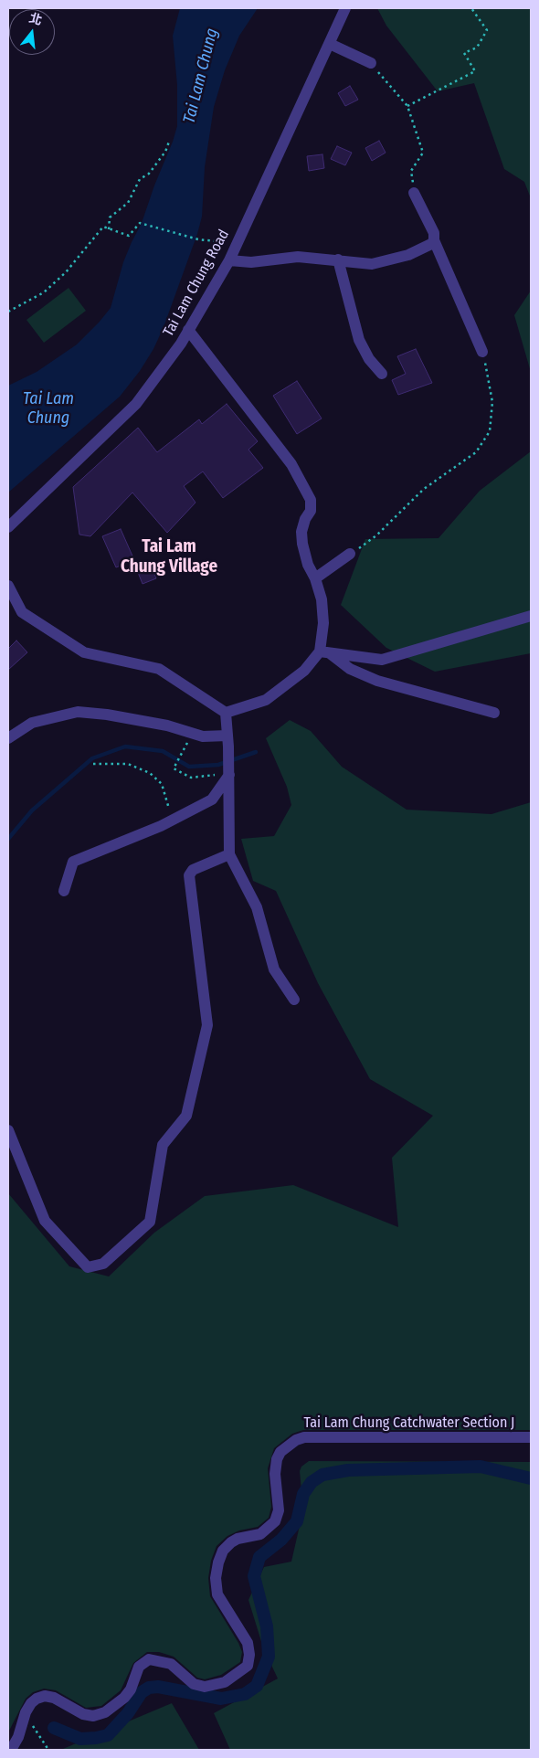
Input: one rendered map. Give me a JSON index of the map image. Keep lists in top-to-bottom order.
{
  "streets": {
    "street": ["Tai Lam Chung Road", "Tai Lam Chung Catchwater Section J"]
  },
  "districts": ["Tai Lam Chung Village"],
  "water": ["Tai Lam Chung"],
  "north": "top"
}
